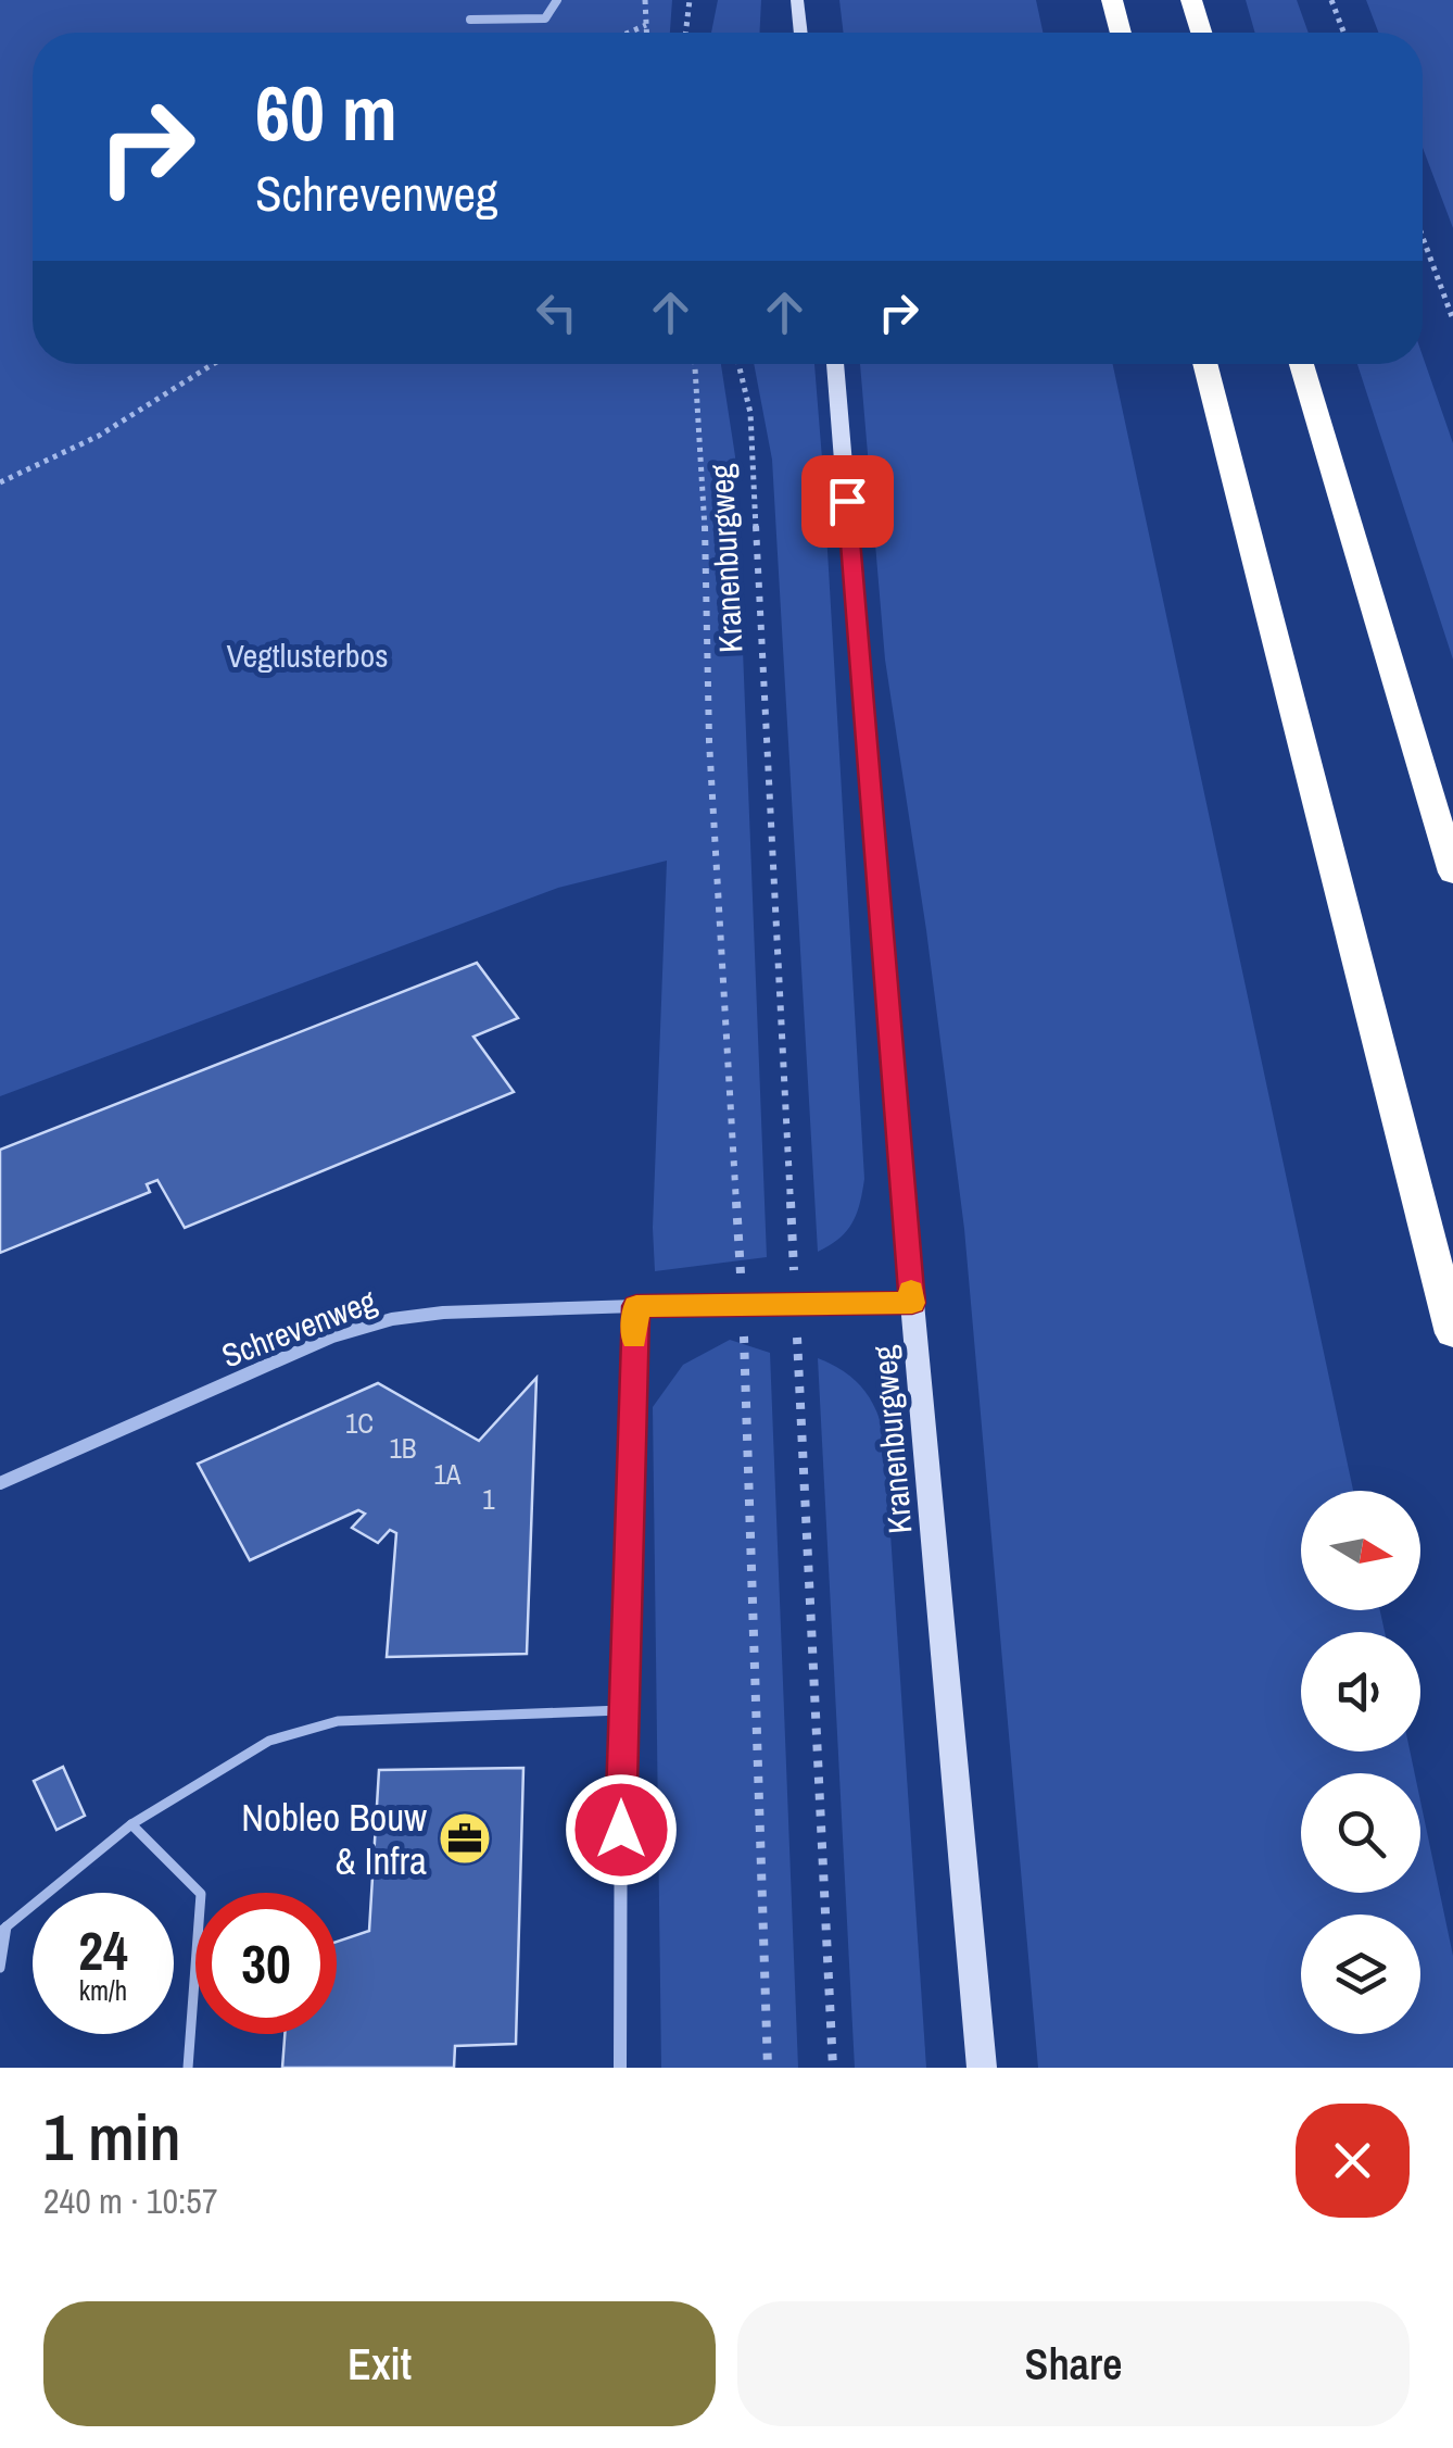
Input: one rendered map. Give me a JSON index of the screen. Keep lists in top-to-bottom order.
{
  "streets": {
    "main road": ["Kranenburgweg"],
    "street": ["Schrevenweg"]
  },
  "crossings": [
    ["Kranenburgweg", "Schrevenweg"]
  ],
  "parks": ["Vegtlusterbos"],
  "places": {
    "office": ["Nobleo Bouw & Infra"]
  },
  "house_numbers": [
    "1C",
    "1B",
    "1A",
    "1"
  ],
  "north": "right",
  "page": {
    "turn": ["60 m", "Schrevenweg"],
    "speed": "24 km/h",
    "limit": "30",
    "heading": ["1 min", "240 m · 10:57"],
    "buttons": ["Exit", "Share"]
  }
}
